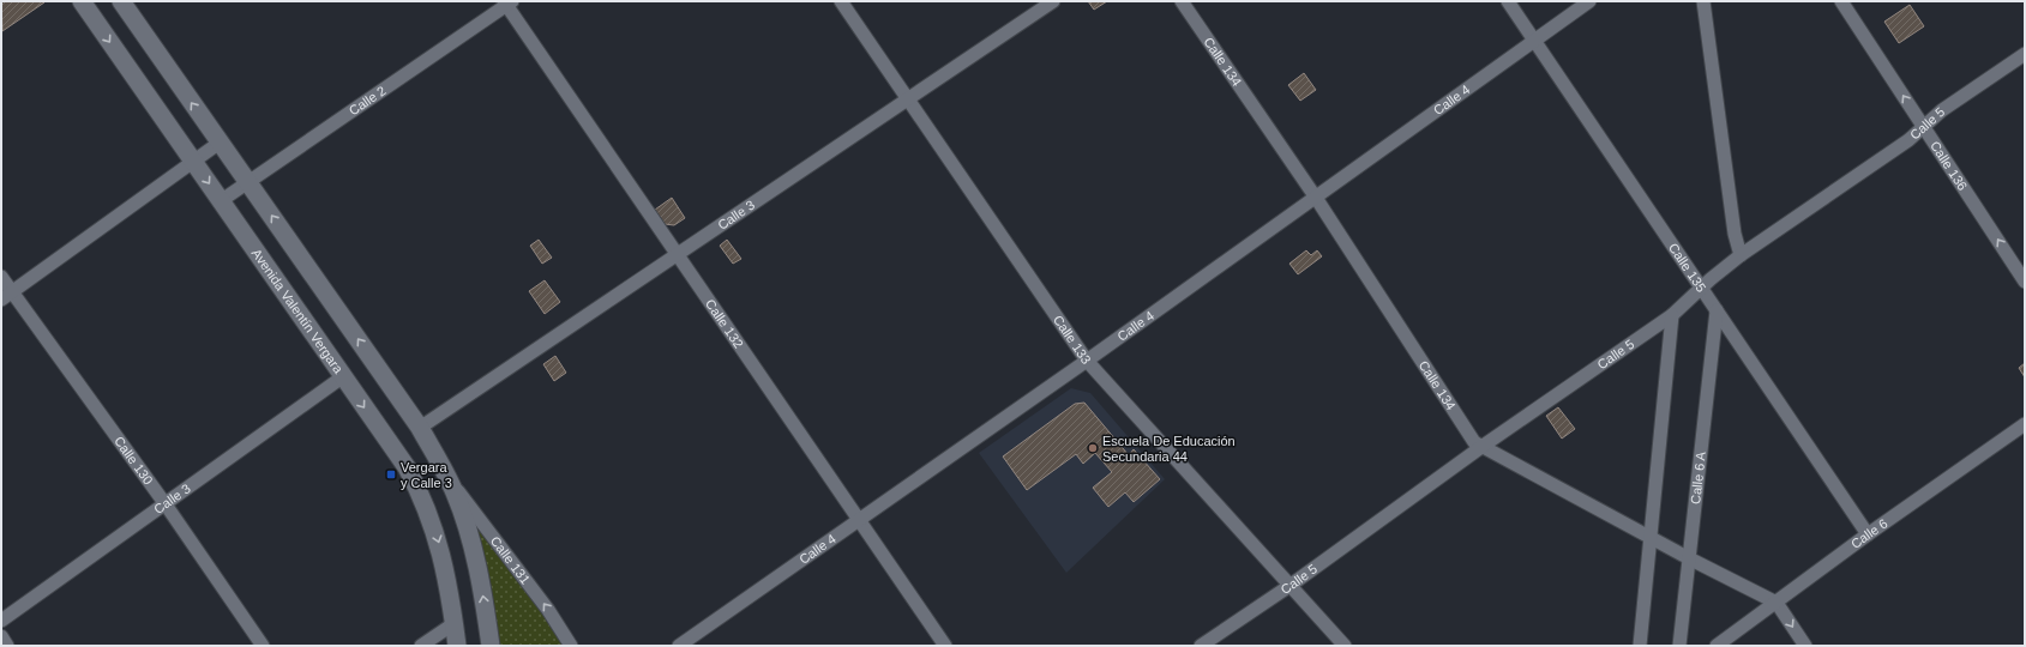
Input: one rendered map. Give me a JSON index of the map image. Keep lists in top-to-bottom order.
{
  "streets": {
    "main road": ["Avenida Valentín Vergara"],
    "street": [
      "Calle 134",
      "Calle 4",
      "Calle 2",
      "Calle 5",
      "Calle 136",
      "Calle 3",
      "Calle 135",
      "Calle 132",
      "Calle 133",
      "Calle 130",
      "Calle 6 A",
      "Calle 6",
      "Calle 131"
    ]
  },
  "crossings": [
    ["Calle 134", "Calle 4"],
    ["Calle 134", "Calle 5"],
    ["Calle 134", "Calle 6 A"],
    ["Calle 134", "Calle 6"],
    ["Calle 4", "Calle 135"],
    ["Calle 4", "Calle 132"],
    ["Calle 4", "Calle 133"],
    ["Calle 2", "Avenida Valentín Vergara"],
    ["Calle 2", "Calle 132"],
    ["Calle 5", "Calle 136"],
    ["Calle 5", "Calle 135"],
    ["Calle 5", "Calle 133"],
    ["Calle 3", "Avenida Valentín Vergara"],
    ["Calle 3", "Calle 132"],
    ["Calle 3", "Calle 133"],
    ["Calle 3", "Calle 130"],
    ["Calle 135", "Calle 6 A"],
    ["Calle 135", "Calle 6"]
  ],
  "one_way": ["Calle 136", "Calle 131"],
  "places": {
    "other": ["Escuela De Educación Secundaria 44"],
    "transit": ["Vergara y Calle 3"]
  }
}
